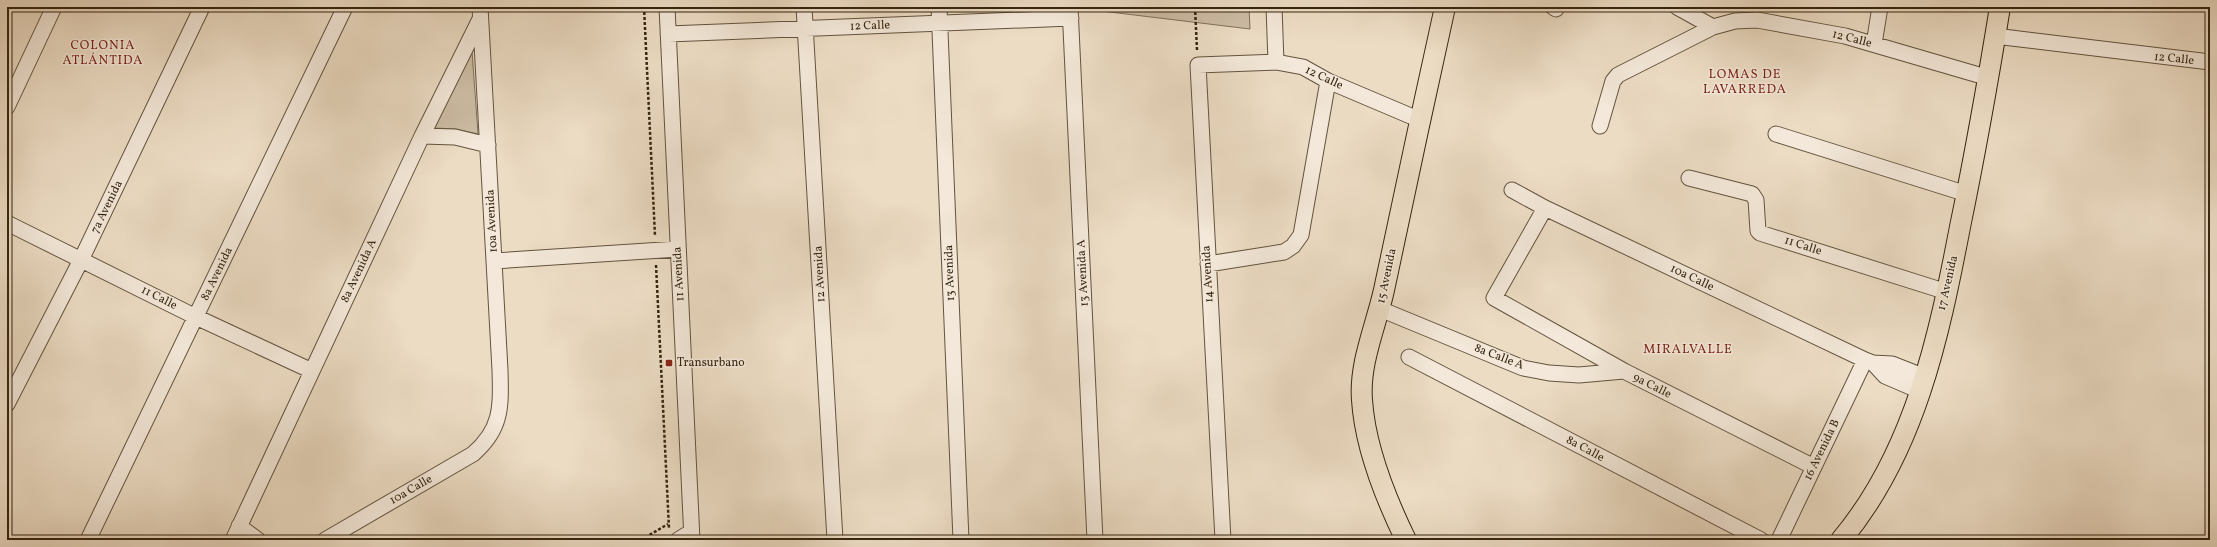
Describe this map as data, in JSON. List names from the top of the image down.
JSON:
{
  "streets": {
    "main road": ["15 Avenida", "17 Avenida"],
    "street": [
      "12 Calle",
      "7a Avenida",
      "10a Avenida",
      "11 Calle",
      "8a Avenida A",
      "13 Avenida",
      "13 Avenida A",
      "8a Avenida",
      "11 Avenida",
      "12 Avenida",
      "14 Avenida",
      "10a Calle",
      "8a Calle A",
      "9a Calle",
      "8a Calle",
      "16 Avenida B"
    ]
  },
  "crossings": [
    ["12 Calle", "13 Avenida"],
    ["12 Calle", "13 Avenida A"],
    ["12 Calle", "11 Avenida"],
    ["12 Calle", "12 Avenida"],
    ["12 Calle", "14 Avenida"],
    ["12 Calle", "15 Avenida"],
    ["12 Calle", "17 Avenida"],
    ["7a Avenida", "11 Calle"],
    ["10a Avenida", "8a Avenida A"],
    ["10a Avenida", "10a Calle"],
    ["11 Calle", "8a Avenida A"],
    ["11 Calle", "8a Avenida"],
    ["11 Calle", "17 Avenida"],
    ["15 Avenida", "8a Calle A"],
    ["10a Calle", "17 Avenida"],
    ["10a Calle", "9a Calle"],
    ["10a Calle", "16 Avenida B"],
    ["8a Calle A", "9a Calle"],
    ["9a Calle", "16 Avenida B"]
  ],
  "districts": ["COLONIA ATLÁNTIDA", "LOMAS DE LAVARREDA", "MIRALVALLE"],
  "places": {
    "transit": ["Transurbano"]
  }
}
